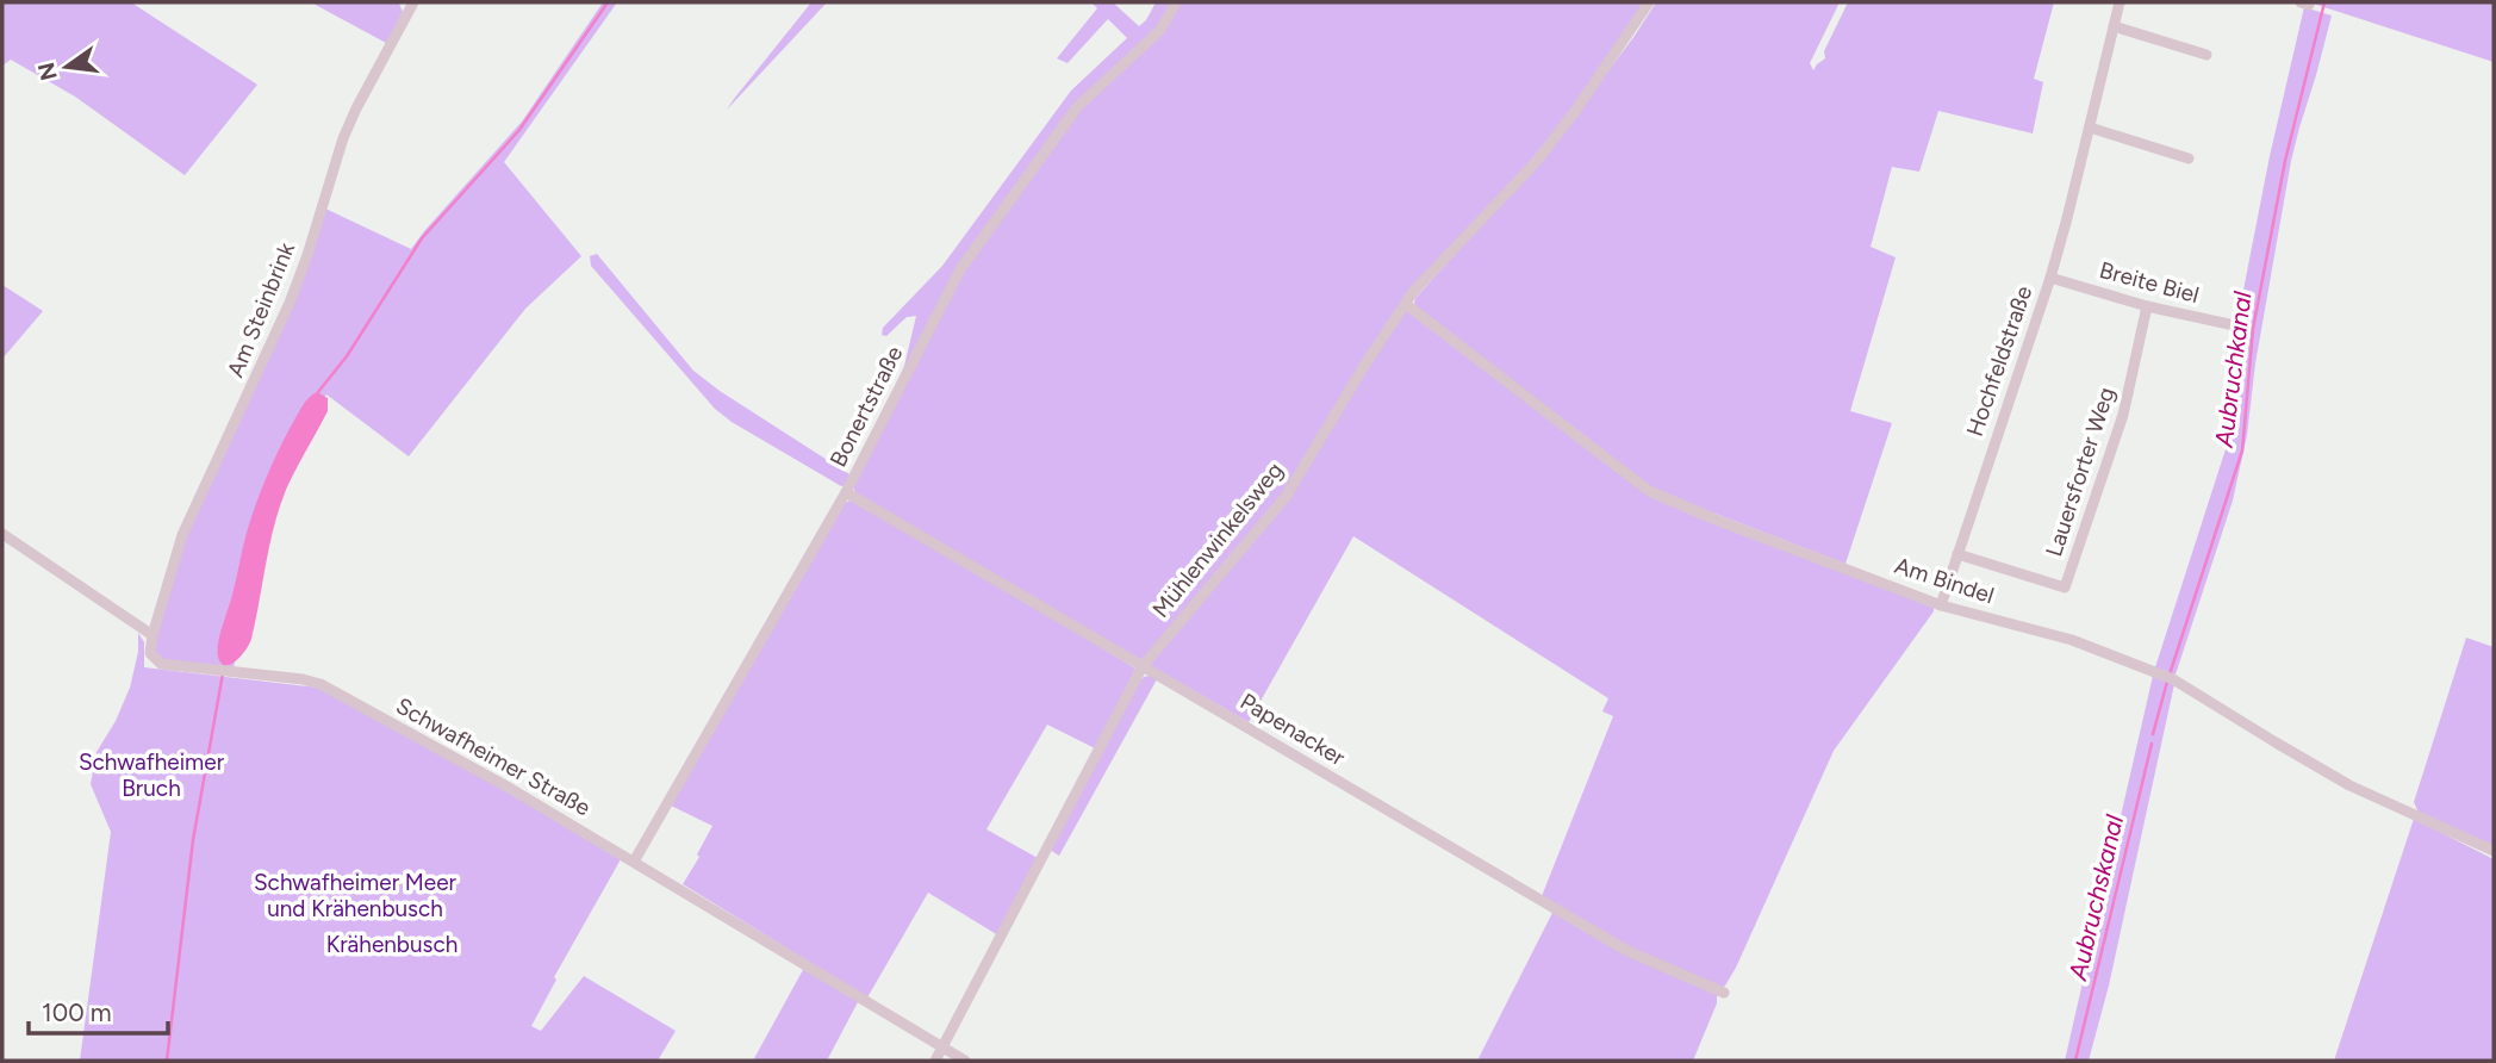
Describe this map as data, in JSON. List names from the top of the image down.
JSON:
{
  "streets": {
    "street": [
      "Breite Biel",
      "Am Steinbrink",
      "Hochfeldstraße",
      "Bonertstraße",
      "Lauersforter Weg",
      "Mühlenwinkelsweg",
      "Am Bindel",
      "Papenacker",
      "Schwafheimer Straße"
    ]
  },
  "crossings": [
    ["Breite Biel", "Hochfeldstraße"],
    ["Breite Biel", "Lauersforter Weg"],
    ["Am Steinbrink", "Schwafheimer Straße"],
    ["Hochfeldstraße", "Lauersforter Weg"],
    ["Hochfeldstraße", "Am Bindel"],
    ["Bonertstraße", "Papenacker"],
    ["Bonertstraße", "Schwafheimer Straße"],
    ["Mühlenwinkelsweg", "Am Bindel"],
    ["Mühlenwinkelsweg", "Papenacker"],
    ["Mühlenwinkelsweg", "Schwafheimer Straße"]
  ],
  "water": ["Aubruchkanal", "Aubruchskanal"],
  "parks": ["Schwafheimer Bruch", "Schwafheimer Meer und Krähenbusch", "Krähenbusch"],
  "scale_bar": "100 m",
  "north": "left"
}
